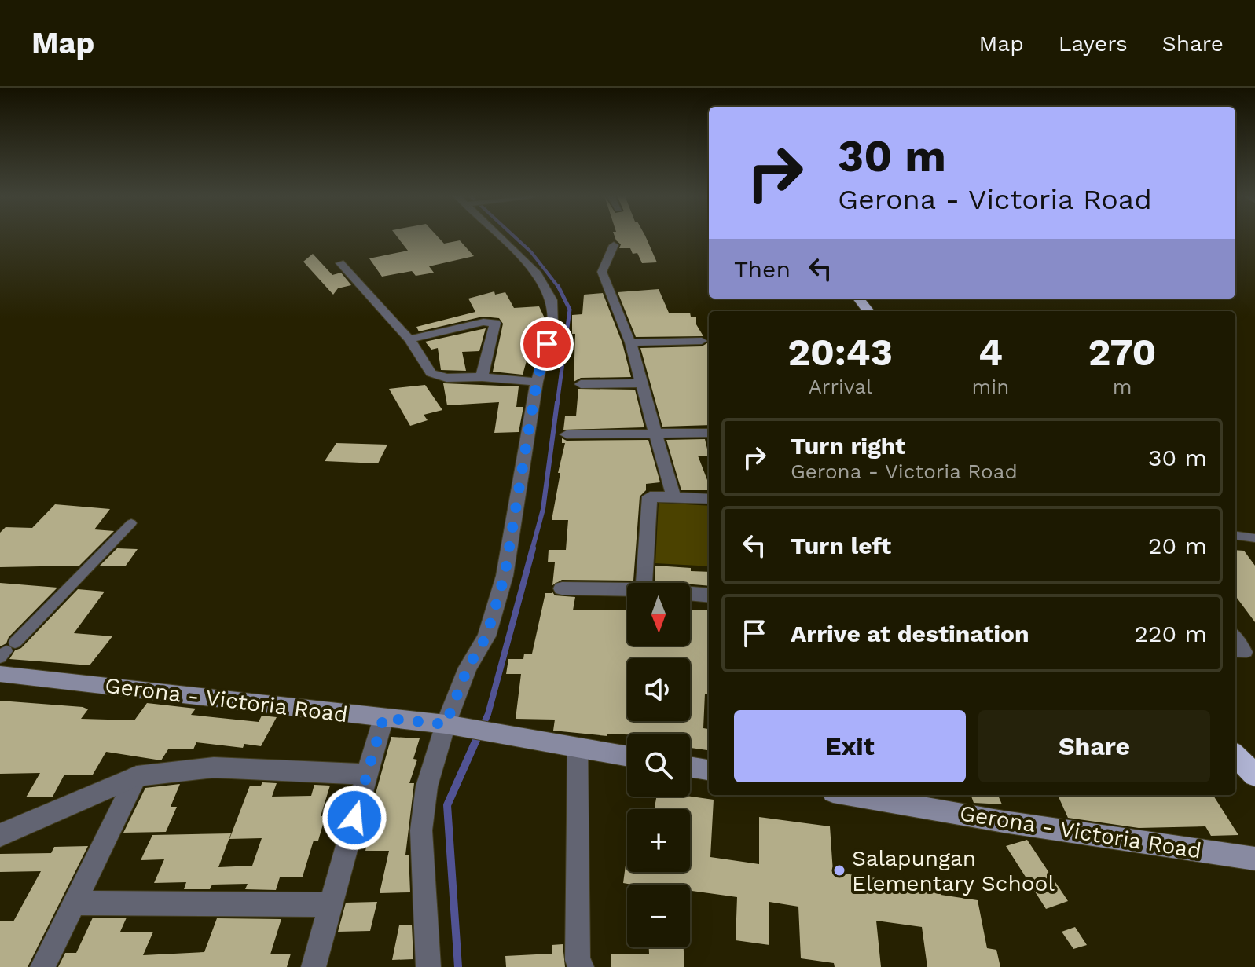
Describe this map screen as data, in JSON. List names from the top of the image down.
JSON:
{
  "streets": {
    "main road": ["Gerona - Victoria Road"]
  },
  "places": ["Salapungan Elementary School"],
  "north": "bottom",
  "page": {
    "header": "Map",
    "nav": ["Map", "Layers", "Share"],
    "turn": ["30 m", "Gerona - Victoria Road"],
    "then": "Then",
    "eta": [
      "20:43",
      "Arrival",
      "4",
      "min",
      "270",
      "m"
    ],
    "list": [
      {
        "name": "Turn right",
        "note": "Gerona - Victoria Road",
        "value": "30 m"
      },
      {
        "name": "Turn left",
        "value": "20 m"
      },
      {
        "name": "Arrive at destination",
        "value": "220 m"
      }
    ],
    "map_buttons": ["+", "−"],
    "buttons": ["Exit", "Share"]
  }
}
